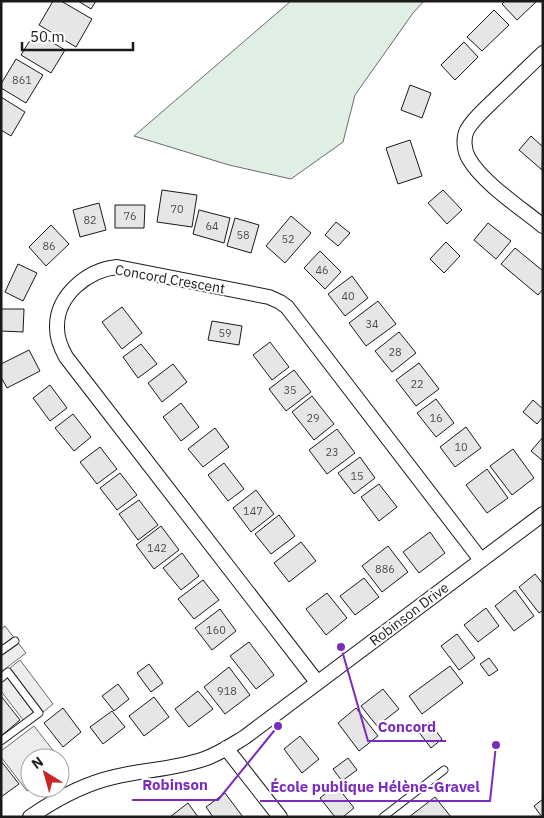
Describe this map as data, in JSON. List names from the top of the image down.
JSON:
{
  "streets": {
    "street": ["Concord Crescent", "Robinson Drive"]
  },
  "crossings": [
    ["Concord Crescent", "Robinson Drive"]
  ],
  "places": ["Concord", "Robinson", "École publique Hélène-Gravel"],
  "house_numbers": [
    "861",
    "70",
    "76",
    "82",
    "64",
    "58",
    "52",
    "86",
    "46",
    "40",
    "34",
    "59",
    "28",
    "22",
    "35",
    "29",
    "16",
    "10",
    "23",
    "15",
    "147",
    "142",
    "886",
    "160",
    "918"
  ],
  "scale_bar": "50 m",
  "north": "top left"
}
